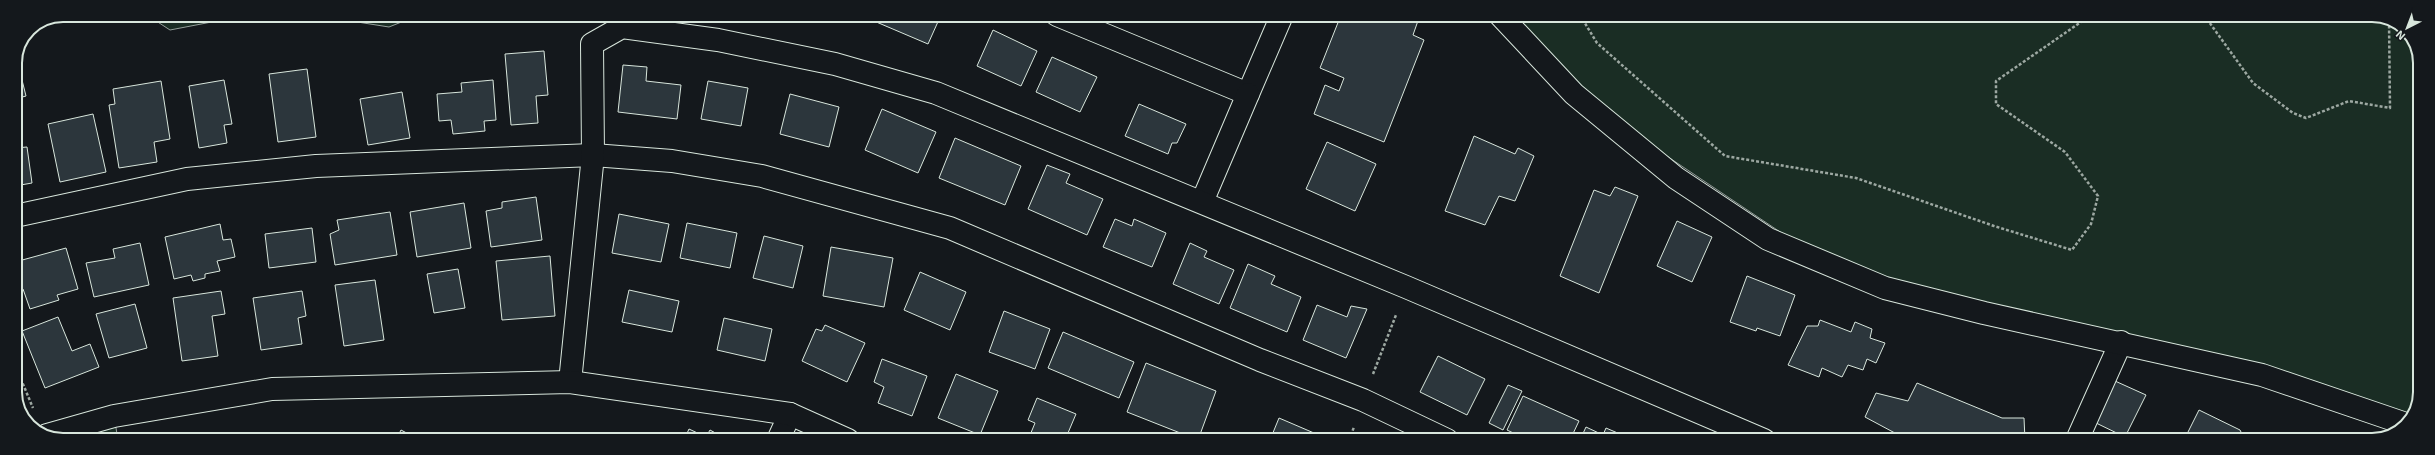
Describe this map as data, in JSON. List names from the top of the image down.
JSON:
{
  "north": "bottom left"
}
